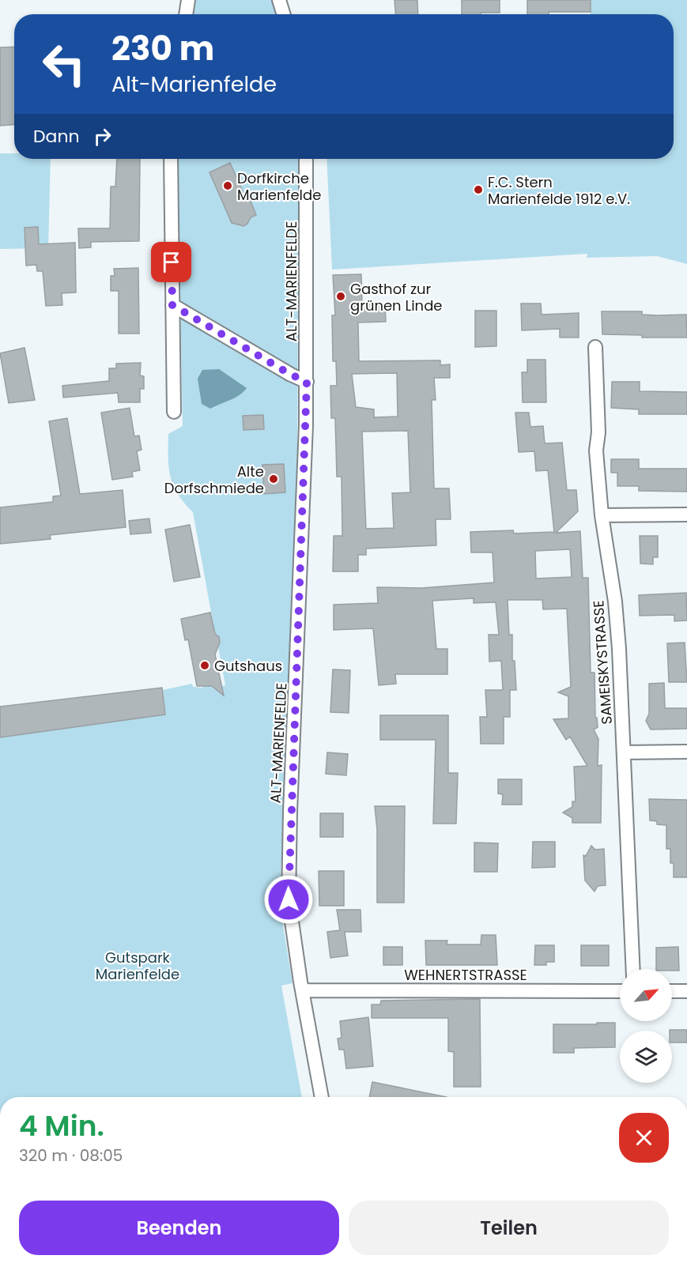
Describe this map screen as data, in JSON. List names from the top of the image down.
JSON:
{
  "streets": {
    "street": ["ALT-MARIENFELDE", "SAMEISKYSTRASSE", "WEHNERTSTRASSE"]
  },
  "crossings": [
    ["ALT-MARIENFELDE", "WEHNERTSTRASSE"]
  ],
  "parks": ["Gutspark Marienfelde"],
  "places": [
    "Dorfkirche Marienfelde",
    "F.C. Stern Marienfelde 1912 e.V.",
    "Gasthof zur grünen Linde",
    "Alte Dorfschmiede",
    "Gutshaus"
  ],
  "north": "top right",
  "page": {
    "turn": ["230 m", "Alt-Marienfelde"],
    "then": "Dann",
    "heading": ["4 Min.", "320 m · 08:05"],
    "buttons": ["Beenden", "Teilen"]
  }
}
